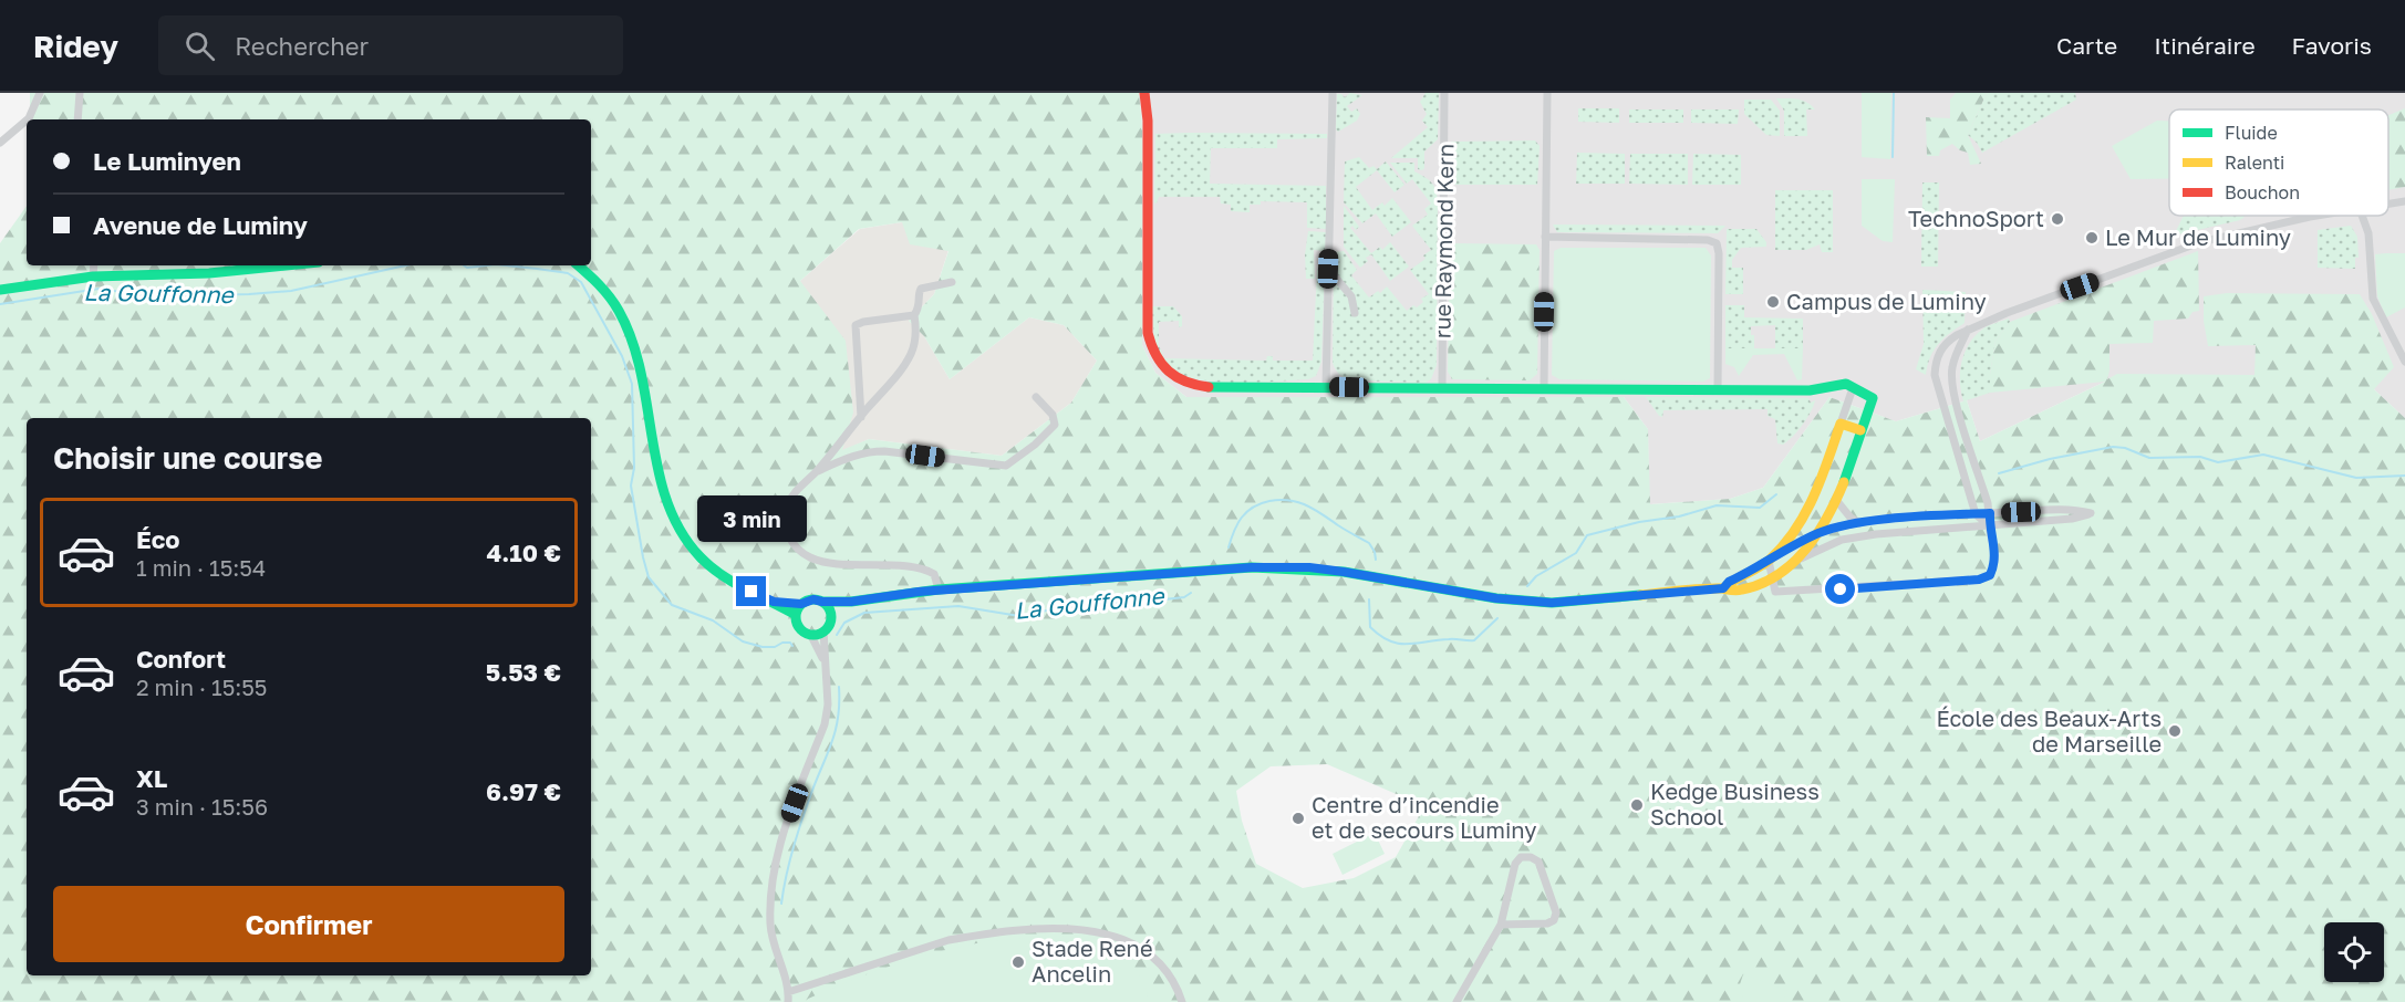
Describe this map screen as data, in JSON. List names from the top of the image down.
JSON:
{
  "streets": {
    "street": ["rue Raymond Kern"]
  },
  "water": ["La Gouffonne"],
  "places": [
    "TechnoSport",
    "Le Mur de Luminy",
    "Campus de Luminy",
    "École des Beaux-Arts de Marseille",
    "Kedge Business School",
    "Centre d’incendie et de secours Luminy",
    "Stade René Ancelin"
  ],
  "legend": ["Fluide", "Ralenti", "Bouchon"],
  "page": {
    "header": "Ridey",
    "search": "Rechercher",
    "nav": ["Carte", "Itinéraire", "Favoris"],
    "banner": ["Le Luminyen", "Avenue de Luminy"],
    "heading": "Choisir une course",
    "bubble": "3 min",
    "list": [
      {
        "name": "Éco",
        "note": "1 min · 15:54",
        "value": "4.10 €"
      },
      {
        "name": "Confort",
        "note": "2 min · 15:55",
        "value": "5.53 €"
      },
      {
        "name": "XL",
        "note": "3 min · 15:56",
        "value": "6.97 €"
      }
    ],
    "buttons": "Confirmer"
  }
}
